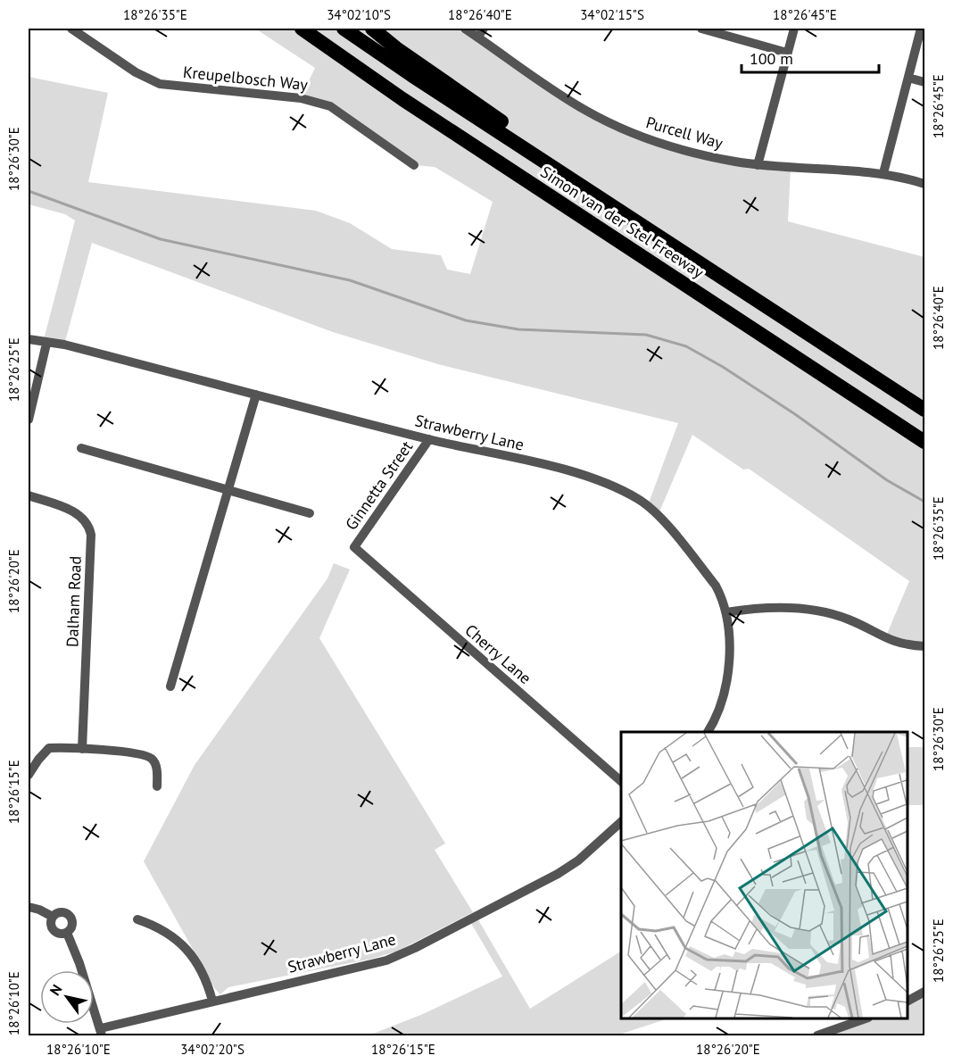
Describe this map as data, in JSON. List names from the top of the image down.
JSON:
{
  "streets": {
    "highway": ["Simon van der Stel Freeway"],
    "street": [
      "Kreupelbosch Way",
      "Purcell Way",
      "Strawberry Lane",
      "Ginnetta Street",
      "Dalham Road",
      "Cherry Lane"
    ]
  },
  "crossings": [
    ["Strawberry Lane", "Ginnetta Street"],
    ["Ginnetta Street", "Cherry Lane"]
  ],
  "scale_bar": "100 m",
  "north": "top left",
  "coordinates": [
    "18°26'35\"E",
    "34°02'10\"S",
    "18°26'40\"E",
    "34°02'15\"S",
    "18°26'45\"E",
    "18°26'30\"E",
    "18°26'25\"E",
    "18°26'20\"E",
    "18°26'15\"E",
    "18°26'10\"E",
    "34°02'20\"S"
  ]
}
